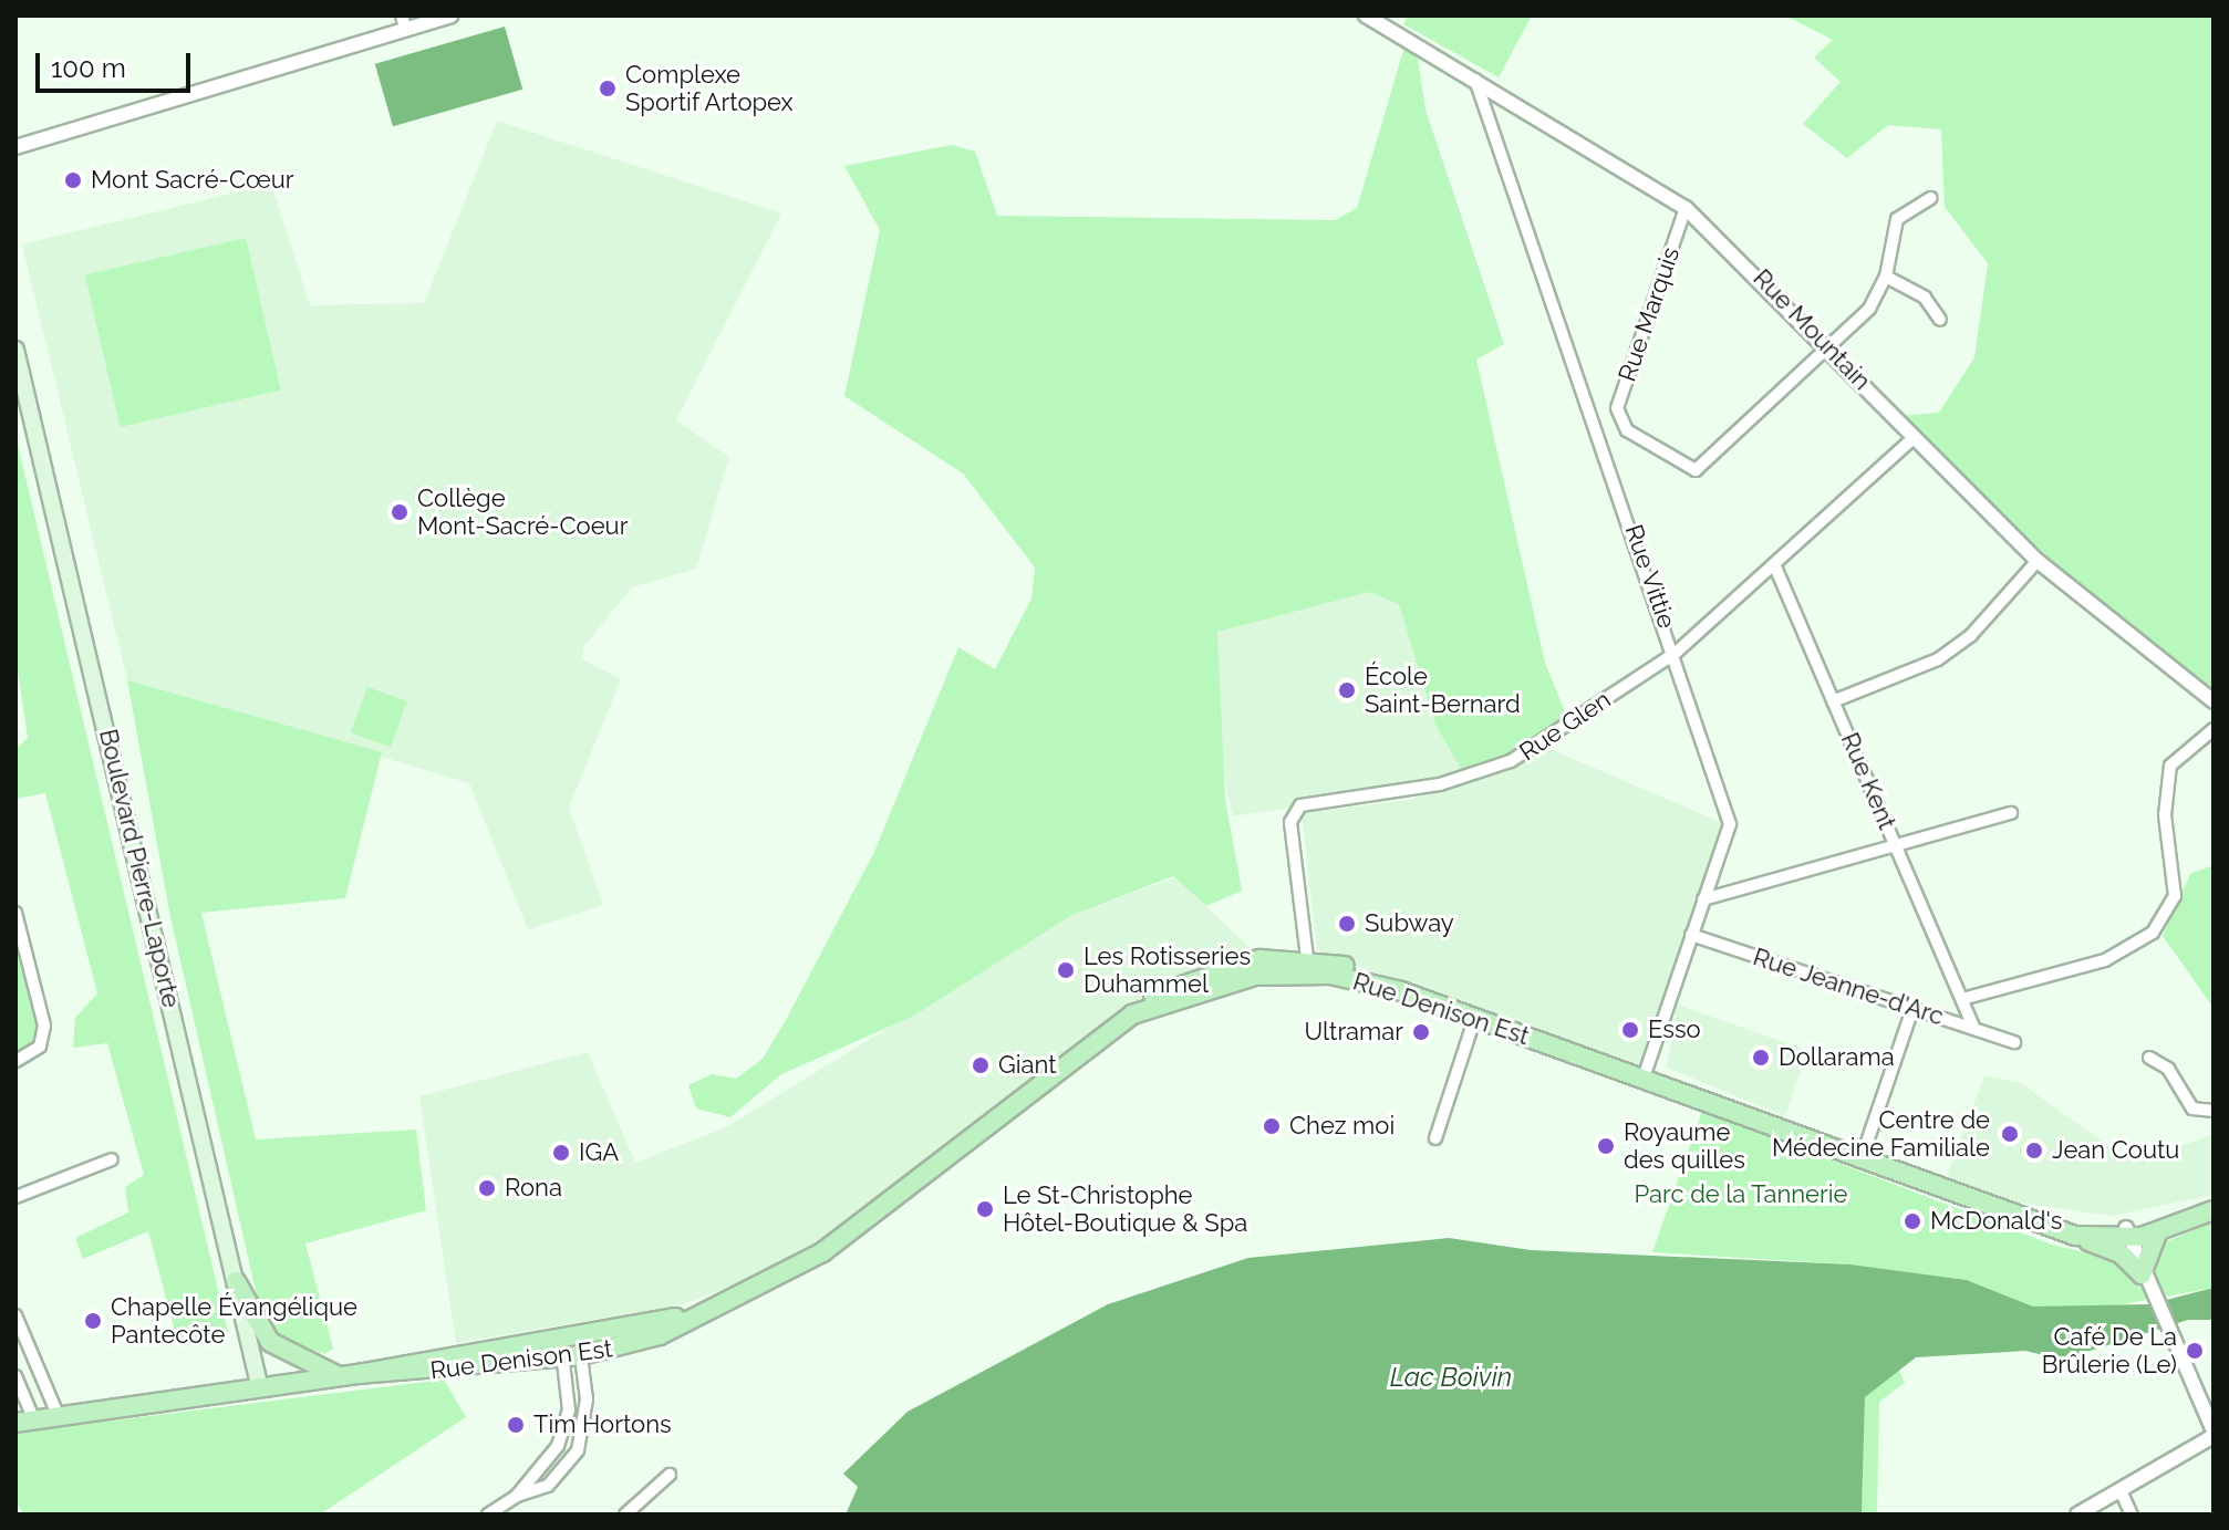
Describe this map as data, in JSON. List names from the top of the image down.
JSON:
{
  "streets": {
    "main road": ["Boulevard Pierre-Laporte", "Rue Denison Est"],
    "street": [
      "Rue Marquis",
      "Rue Mountain",
      "Rue Vittie",
      "Rue Glen",
      "Rue Kent",
      "Rue Jeanne-d'Arc"
    ]
  },
  "crossings": [
    ["Rue Marquis", "Rue Mountain"],
    ["Rue Mountain", "Rue Vittie"],
    ["Rue Mountain", "Rue Glen"],
    ["Rue Vittie", "Rue Glen"],
    ["Rue Vittie", "Rue Jeanne-d'Arc"],
    ["Rue Vittie", "Rue Denison Est"],
    ["Rue Glen", "Rue Kent"],
    ["Rue Glen", "Rue Denison Est"],
    ["Rue Kent", "Rue Jeanne-d'Arc"],
    ["Boulevard Pierre-Laporte", "Rue Denison Est"]
  ],
  "water": ["Lac Boivin"],
  "parks": ["Parc de la Tannerie"],
  "places": [
    "Complexe Sportif Artopex",
    "Mont Sacré-Cœur",
    "Collège Mont-Sacré-Coeur",
    "École Saint-Bernard",
    "Subway",
    "Les Rotisseries Duhammel",
    "Esso",
    "Ultramar",
    "Dollarama",
    "Giant",
    "Chez moi",
    "Centre de Médecine Familiale",
    "Royaume des quilles",
    "Jean Coutu",
    "IGA",
    "Rona",
    "Le St-Christophe Hôtel-Boutique & Spa",
    "McDonald's",
    "Chapelle Évangélique Pantecôte",
    "Café De La Brûlerie (Le)",
    "Tim Hortons"
  ],
  "scale_bar": "100 m"
}
